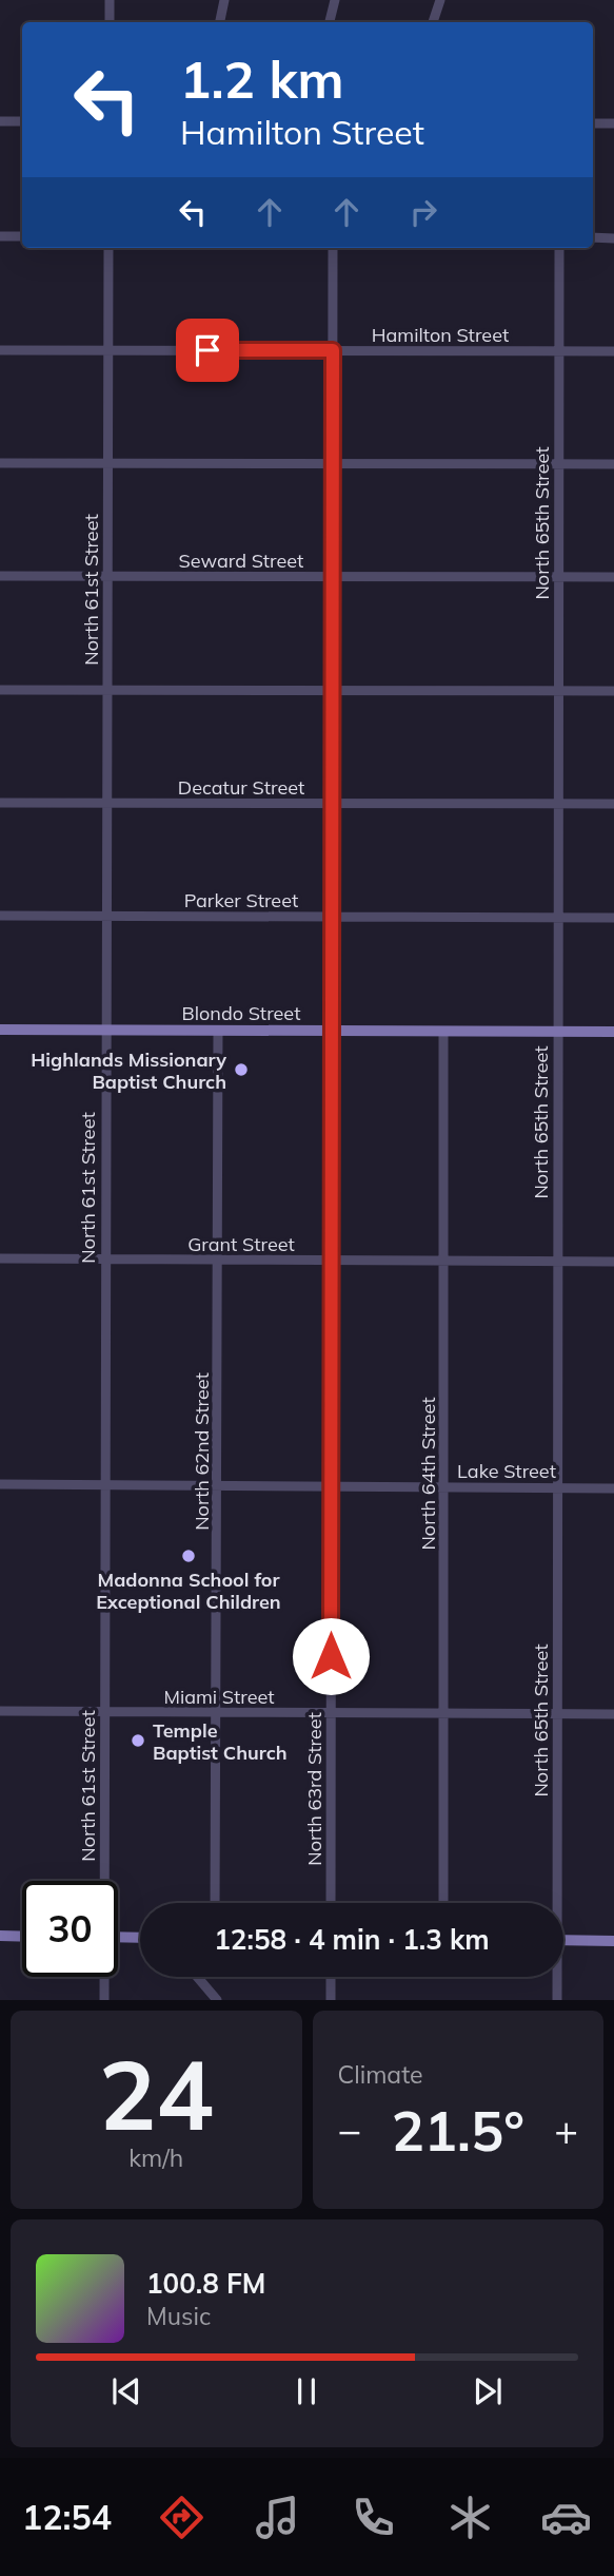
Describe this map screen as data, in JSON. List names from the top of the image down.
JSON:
{
  "streets": {
    "main road": ["Blondo Street"],
    "street": [
      "Hamilton Street",
      "North 65th Street",
      "Seward Street",
      "North 61st Street",
      "Decatur Street",
      "Parker Street",
      "Grant Street",
      "North 62nd Street",
      "Lake Street",
      "North 64th Street",
      "Miami Street",
      "North 63rd Street"
    ]
  },
  "crossings": [
    ["Hamilton Street", "North 65th Street"],
    ["Hamilton Street", "North 61st Street"],
    ["Hamilton Street", "North 63rd Street"],
    ["North 65th Street", "Seward Street"],
    ["North 65th Street", "Decatur Street"],
    ["North 65th Street", "Parker Street"],
    ["North 65th Street", "Blondo Street"],
    ["North 65th Street", "Grant Street"],
    ["North 65th Street", "Lake Street"],
    ["North 65th Street", "Miami Street"],
    ["Seward Street", "North 61st Street"],
    ["Seward Street", "North 63rd Street"],
    ["North 61st Street", "Decatur Street"],
    ["North 61st Street", "Parker Street"],
    ["North 61st Street", "Blondo Street"],
    ["North 61st Street", "Grant Street"],
    ["North 61st Street", "Lake Street"],
    ["North 61st Street", "Miami Street"],
    ["Decatur Street", "North 63rd Street"],
    ["Parker Street", "North 63rd Street"],
    ["Blondo Street", "North 62nd Street"],
    ["Blondo Street", "North 64th Street"],
    ["Blondo Street", "North 63rd Street"],
    ["Grant Street", "North 62nd Street"],
    ["Grant Street", "North 64th Street"],
    ["Grant Street", "North 63rd Street"],
    ["North 62nd Street", "Lake Street"],
    ["North 62nd Street", "Miami Street"],
    ["Lake Street", "North 64th Street"],
    ["Lake Street", "North 63rd Street"],
    ["North 64th Street", "Miami Street"],
    ["Miami Street", "North 63rd Street"]
  ],
  "places": ["Highlands Missionary Baptist Church", "Madonna School for Exceptional Children", "Temple Baptist Church"],
  "page": {
    "turn": ["1.2 km", "Hamilton Street"],
    "limit": "30",
    "trip": "12:58 · 4 min · 1.3 km",
    "tile": [
      ["24", "km/h"],
      "Climate"
    ],
    "heat": ["−", "21.5°", "+"],
    "song": ["100.8 FM", "Music"],
    "tabs": "12:54"
  }
}
